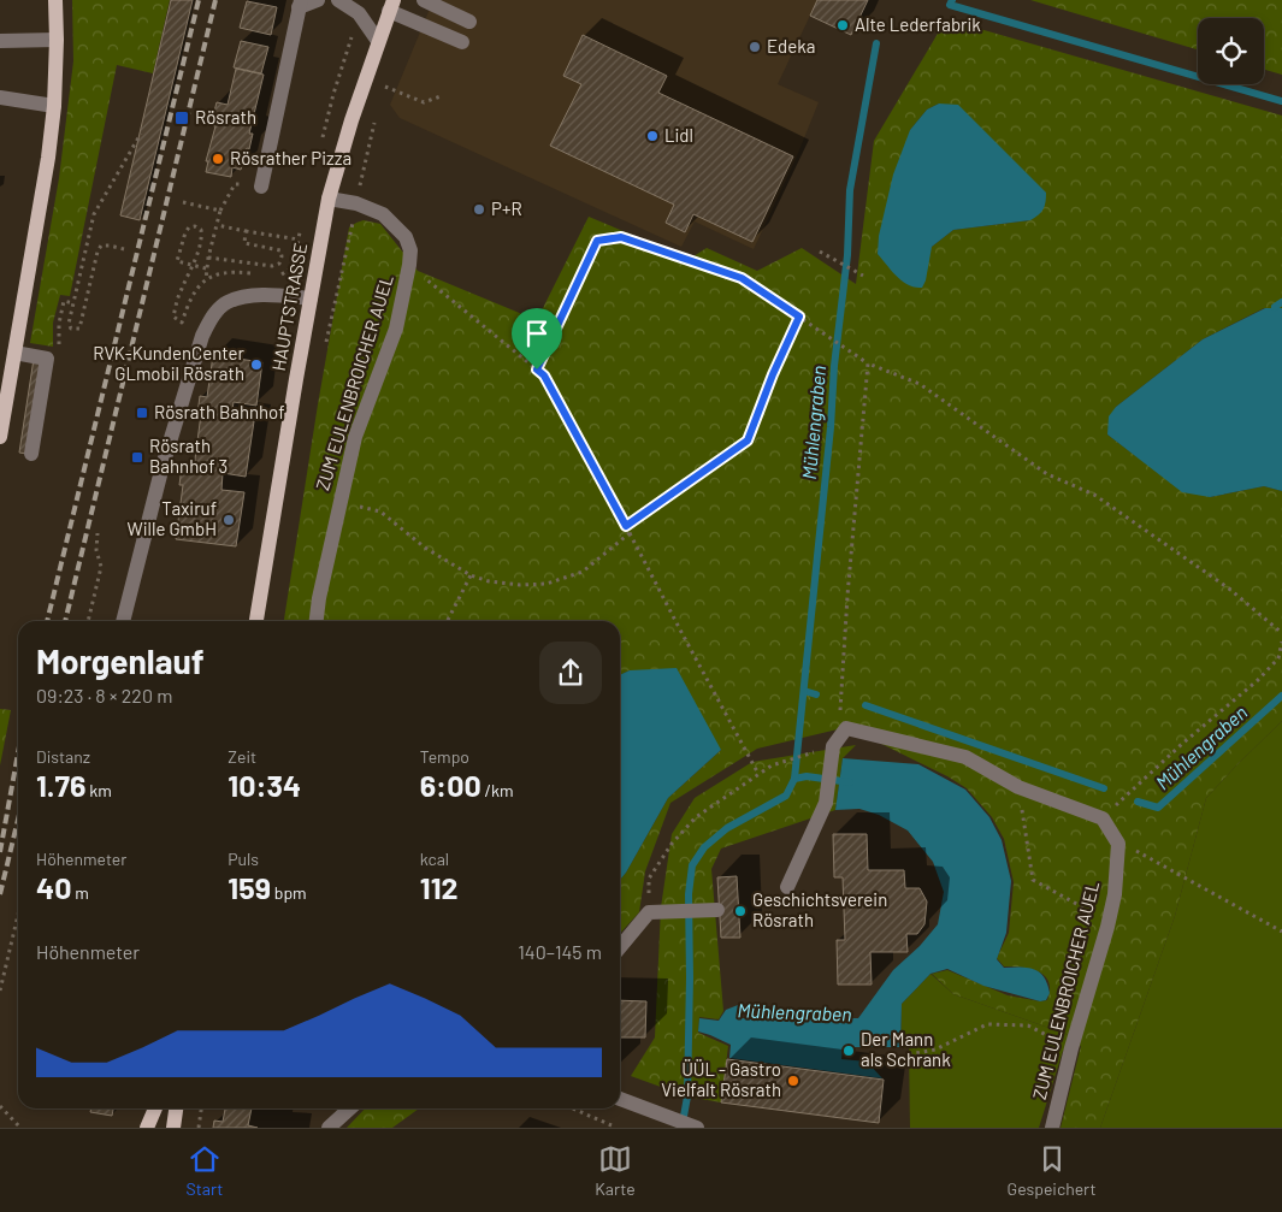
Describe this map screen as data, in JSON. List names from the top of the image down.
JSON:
{
  "streets": {
    "main road": ["HAUPTSTRASSE"],
    "street": ["ZUM EULENBROICHER AUEL"]
  },
  "crossings": [
    ["HAUPTSTRASSE", "ZUM EULENBROICHER AUEL"]
  ],
  "water": ["Mühlengraben"],
  "places": {
    "other": [
      "Alte Lederfabrik",
      "Edeka",
      "Lidl",
      "Rösrather Pizza",
      "P+R",
      "RVK-KundenCenter GLmobil Rösrath",
      "Taxiruf Wille GmbH",
      "Geschichtsverein Rösrath",
      "Der Mann als Schrank",
      "ÜÜL - Gastro Vielfalt Rösrath"
    ],
    "transit": ["Rösrath", "Rösrath Bahnhof", "Rösrath Bahnhof 3"]
  },
  "page": {
    "heading": ["Morgenlauf", "09:23 · 8 × 220 m"],
    "stats": [
      ["Distanz", "1.76 km"],
      ["Zeit", "10:34"],
      ["Tempo", "6:00 /km"],
      ["Höhenmeter", "40 m"],
      ["Puls", "159 bpm"],
      ["kcal", "112"]
    ],
    "chart": ["Höhenmeter", "140–145 m"],
    "tabs": ["Start", "Karte", "Gespeichert"]
  }
}
